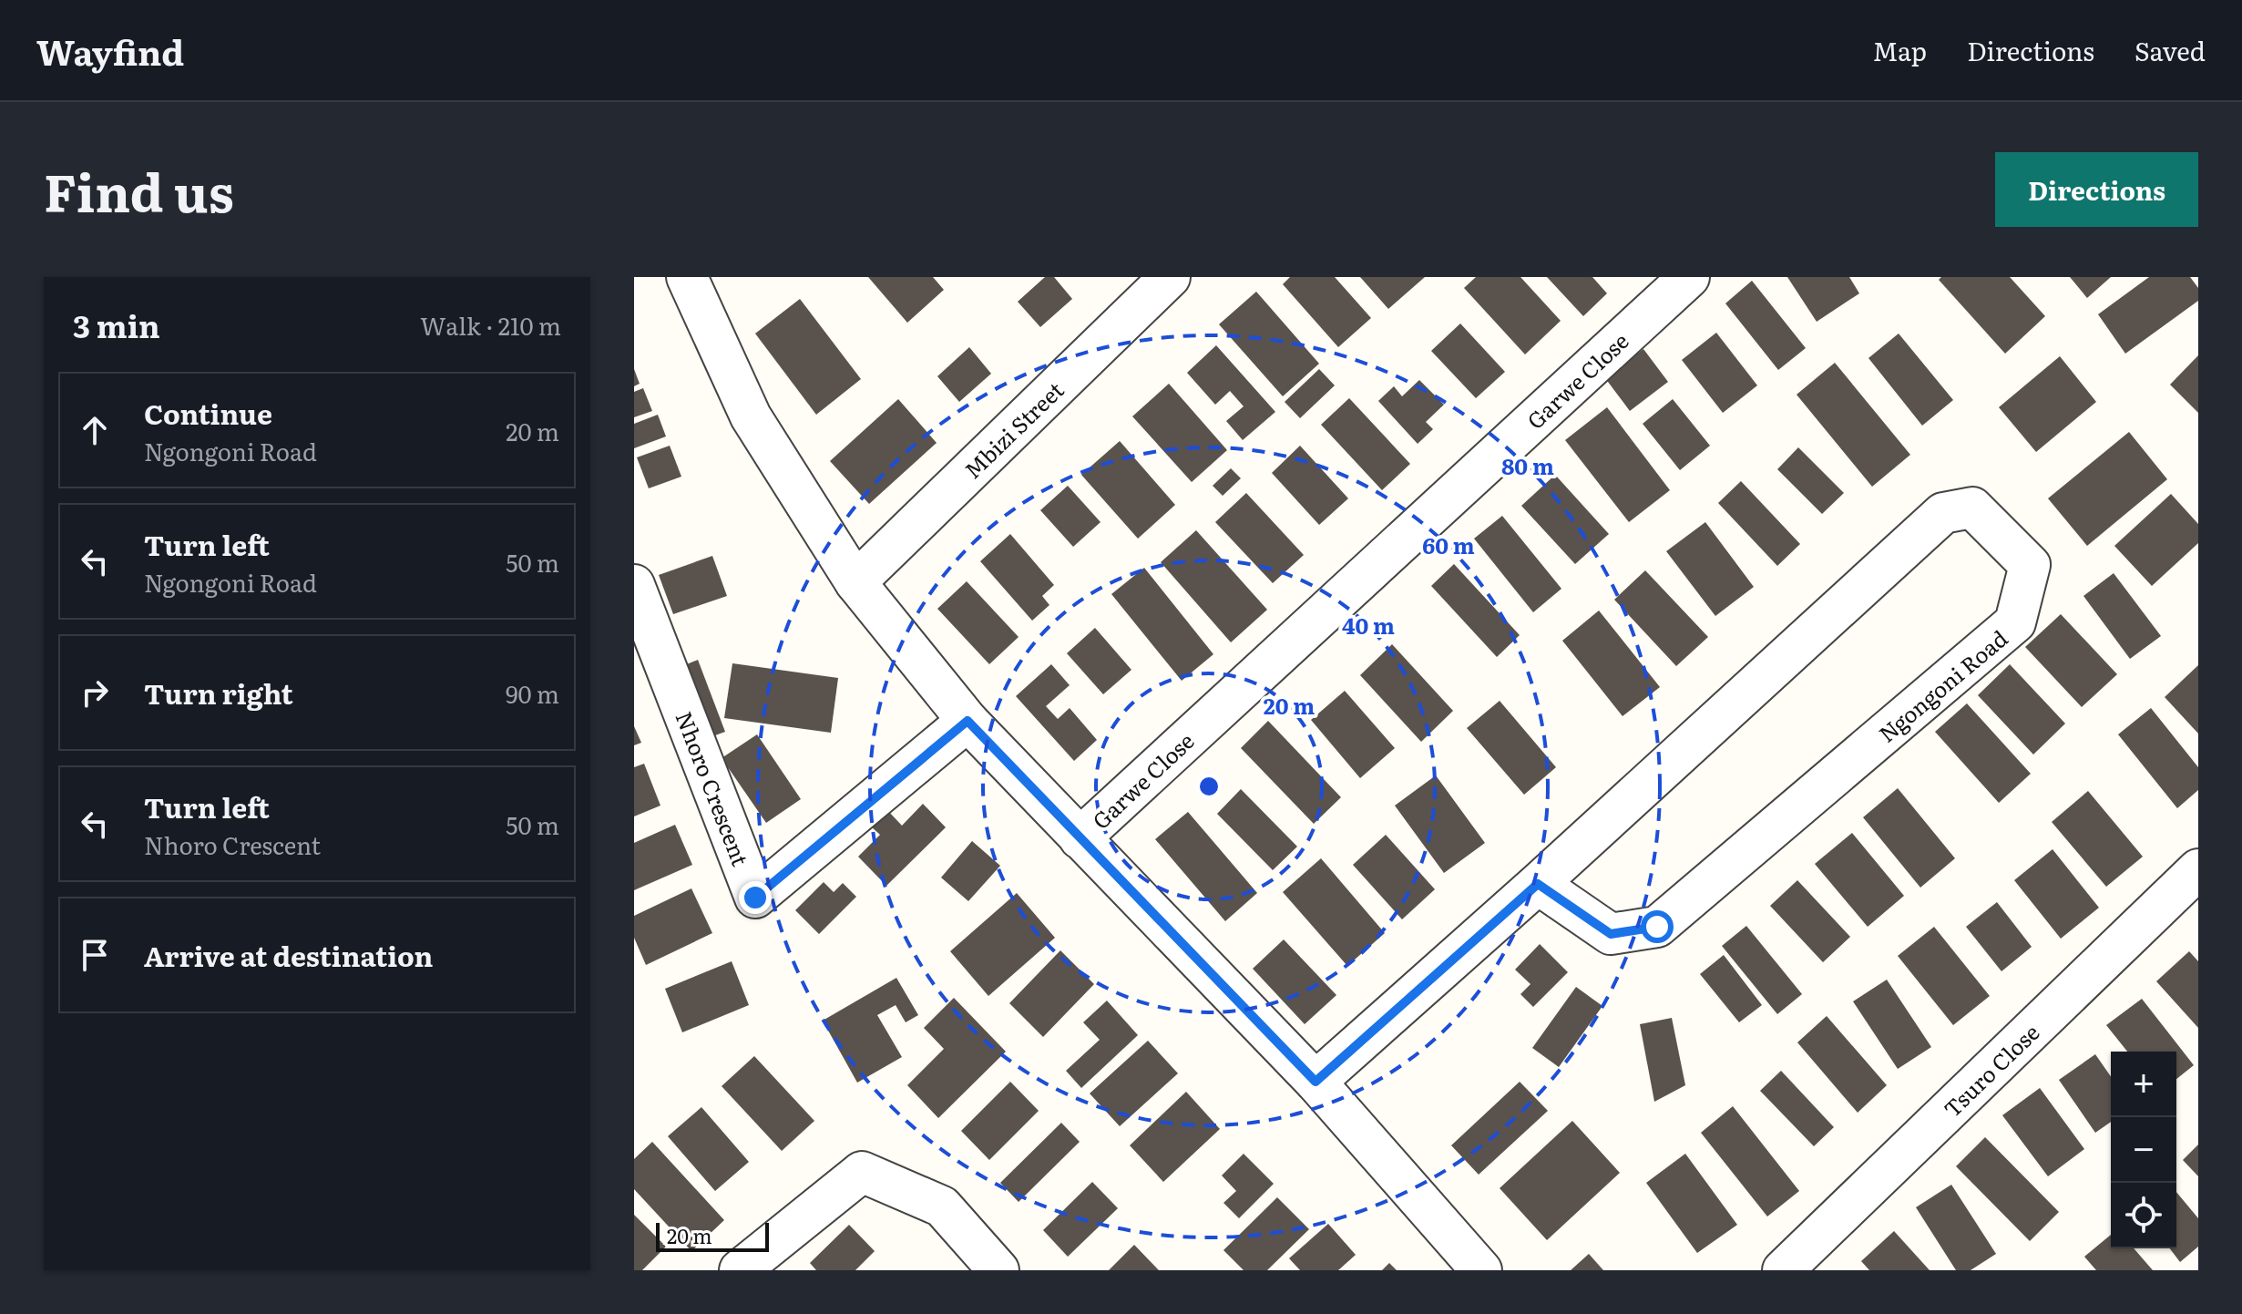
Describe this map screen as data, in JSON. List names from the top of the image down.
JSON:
{
  "streets": {
    "street": [
      "Garwe Close",
      "Mbizi Street",
      "Ngongoni Road",
      "Nhoro Crescent",
      "Tsuro Close"
    ]
  },
  "scale_bar": "20 m",
  "page": {
    "header": "Wayfind",
    "nav": ["Map", "Directions", "Saved"],
    "title": "Find us",
    "buttons": "Directions",
    "heading": ["3 min", "Walk · 210 m"],
    "list": [
      ["Continue", "Ngongoni Road", "20 m"],
      ["Turn left", "Ngongoni Road", "50 m"],
      ["Turn right", "90 m"],
      ["Turn left", "Nhoro Crescent", "50 m"],
      "Arrive at destination"
    ],
    "map_buttons": ["+", "−"],
    "scale": "20 m"
  },
  "rings": [
    "80 m",
    "60 m",
    "40 m",
    "20 m"
  ]
}
